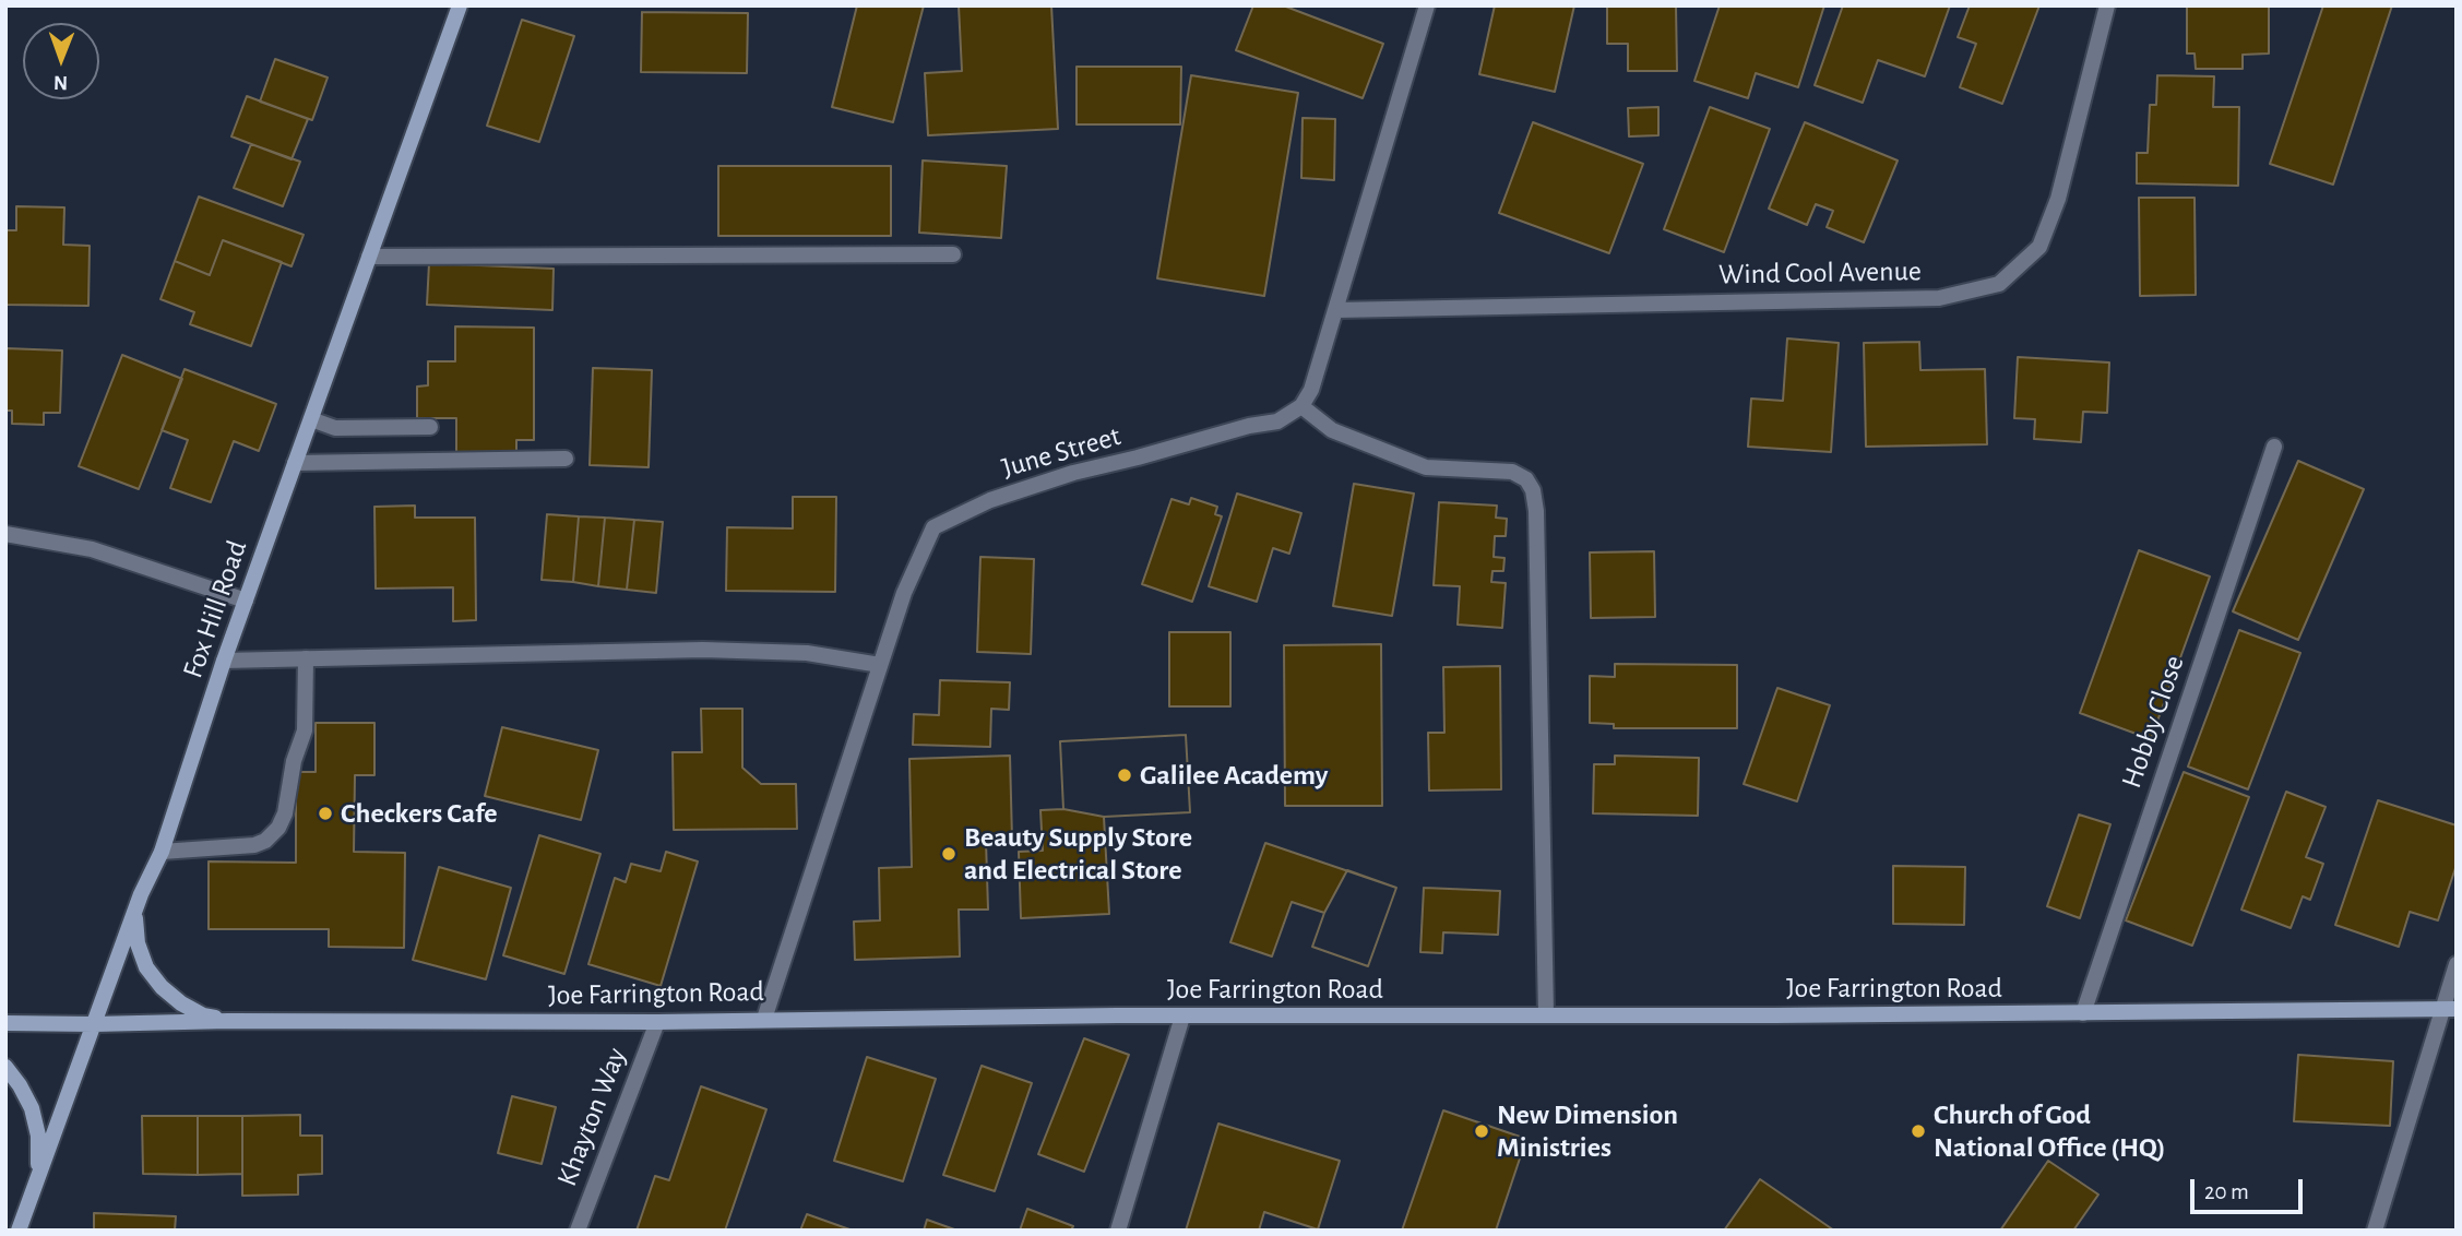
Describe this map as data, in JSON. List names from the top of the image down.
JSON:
{
  "streets": {
    "main road": ["Fox Hill Road", "Joe Farrington Road"],
    "street": [
      "Wind Cool Avenue",
      "June Street",
      "Hobby Close",
      "Khayton Way"
    ]
  },
  "crossings": [
    ["June Street", "Joe Farrington Road"],
    ["Fox Hill Road", "Joe Farrington Road"],
    ["Hobby Close", "Joe Farrington Road"],
    ["Joe Farrington Road", "Khayton Way"]
  ],
  "places": [
    "Galilee Academy",
    "Checkers Cafe",
    "Beauty Supply Store and Electrical Store",
    "New Dimension Ministries",
    "Church of God National Office (HQ)"
  ],
  "scale_bar": "20 m",
  "north": "bottom"
}
